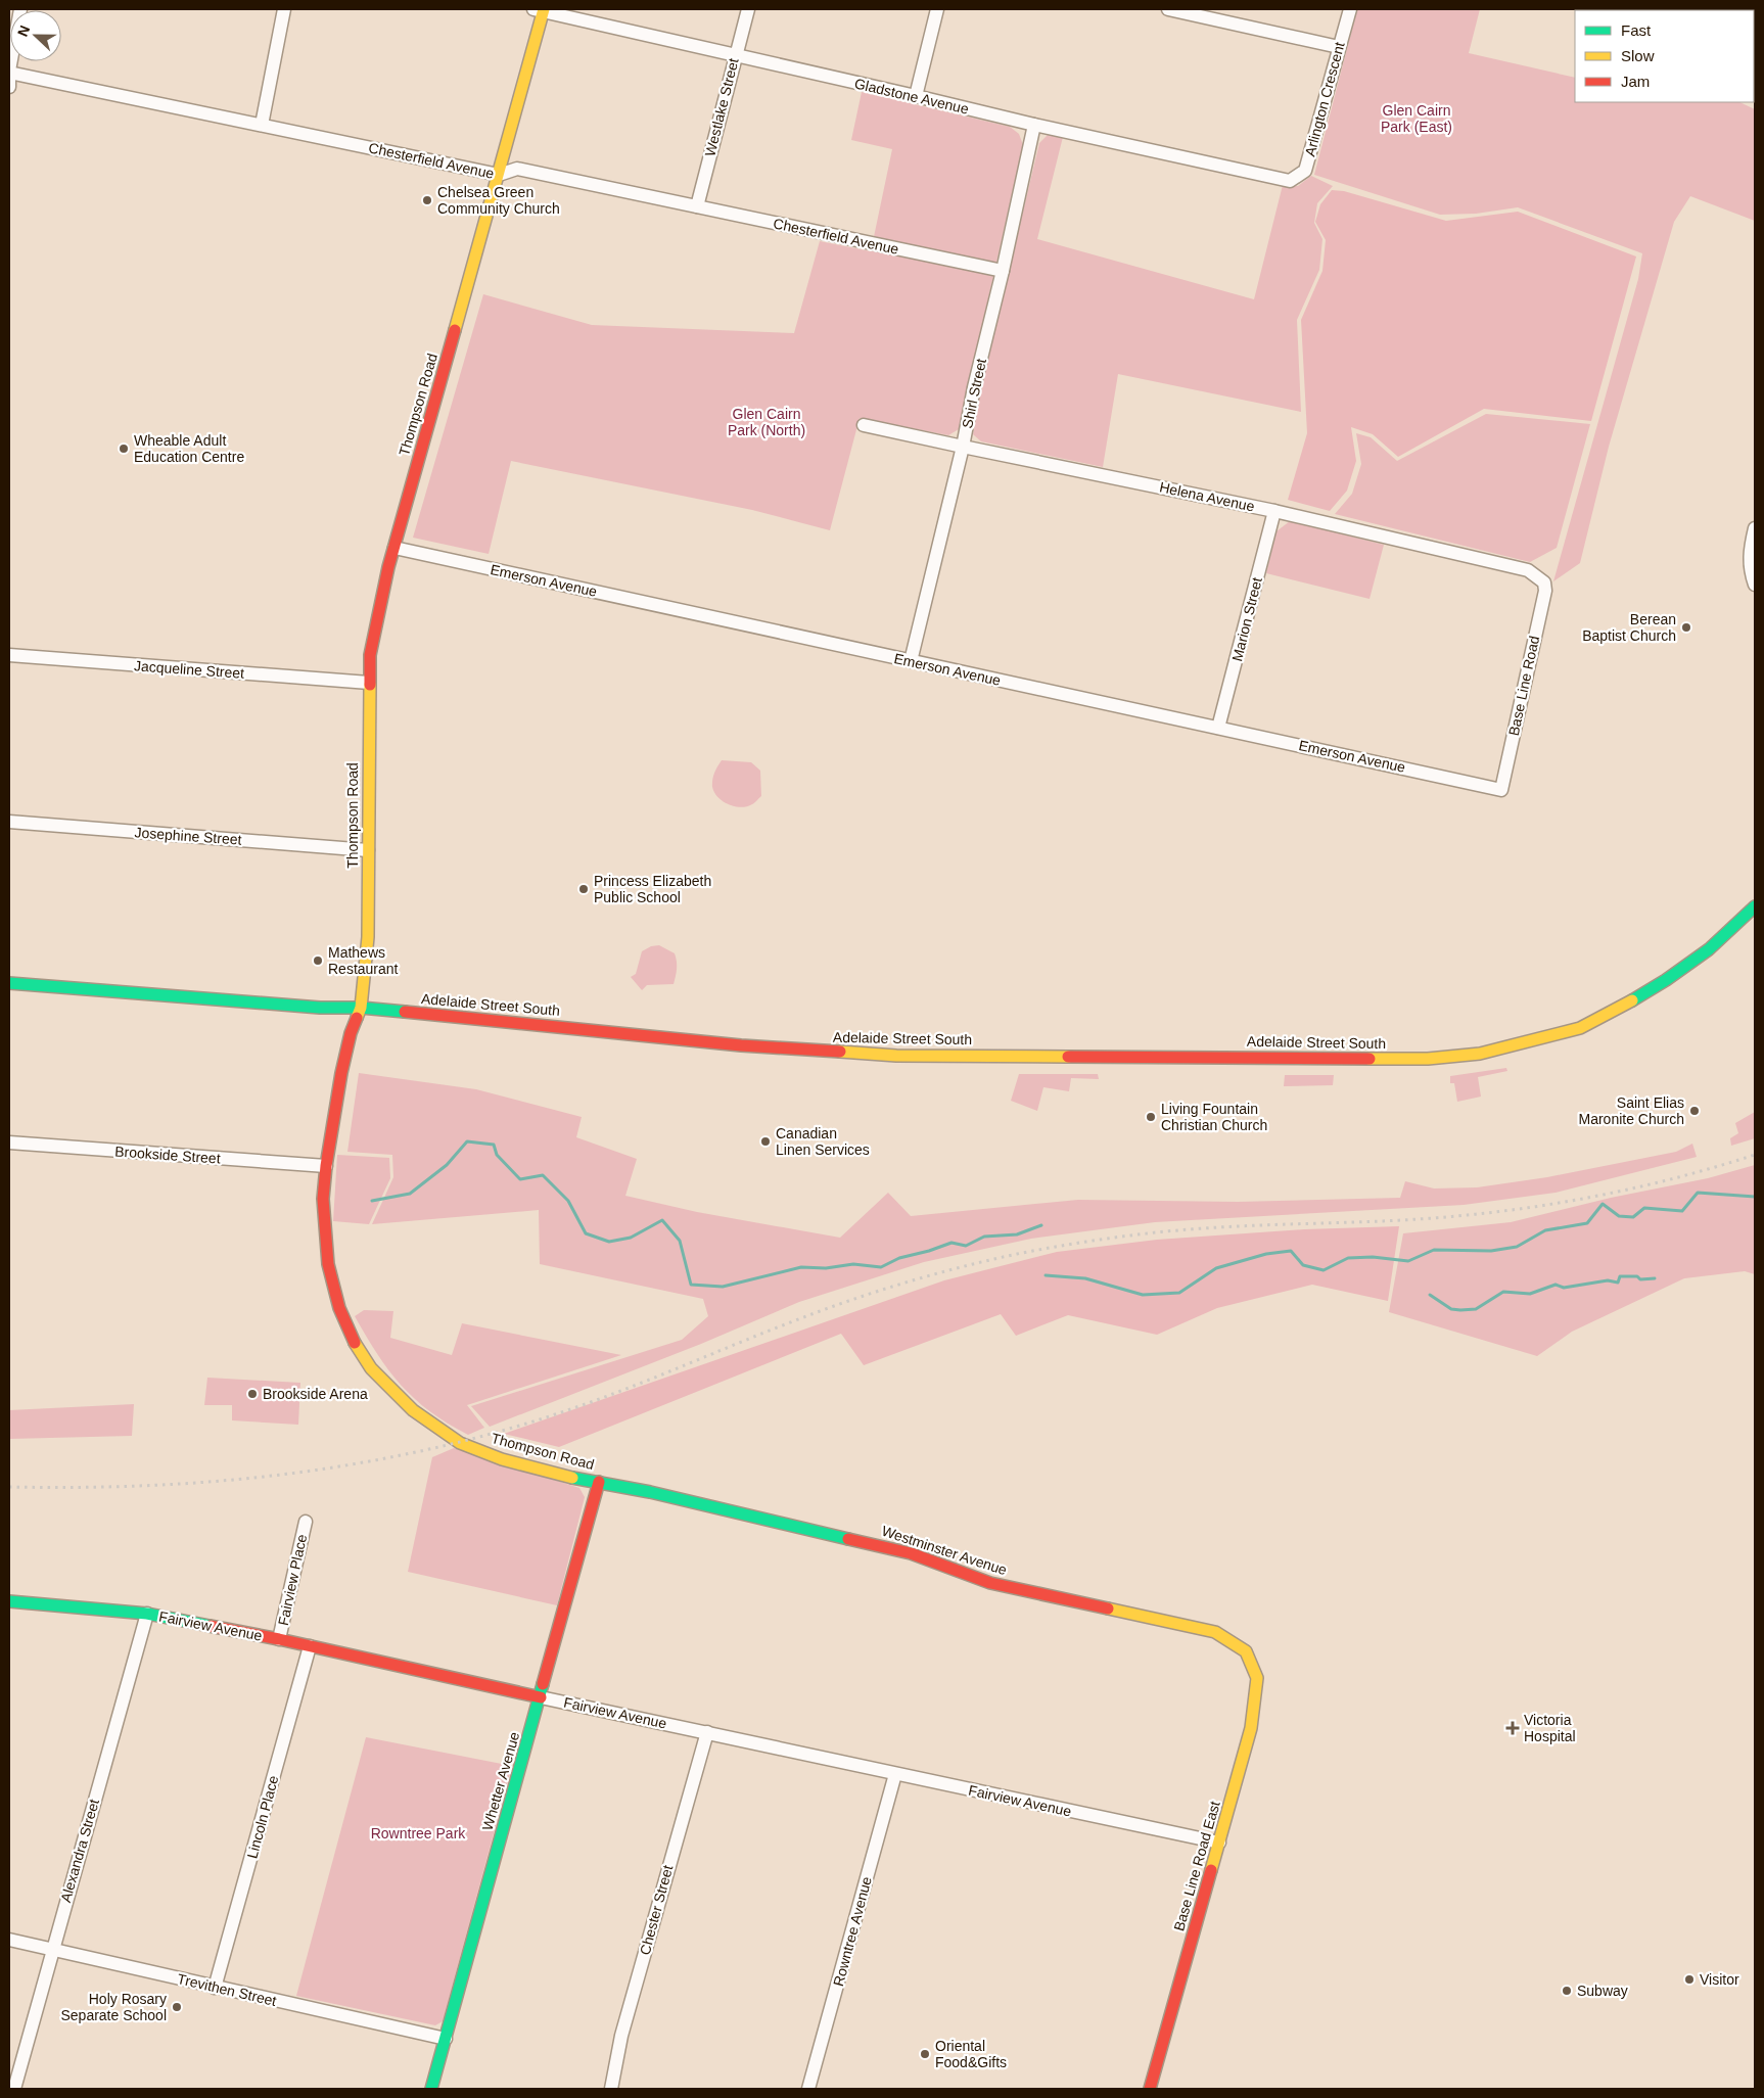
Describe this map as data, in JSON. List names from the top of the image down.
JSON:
{
  "streets": {
    "street": [
      "Gladstone Avenue",
      "Arlington Crescent",
      "Westlake Street",
      "Chesterfield Avenue",
      "Shirl Street",
      "Thompson Road",
      "Helena Avenue",
      "Emerson Avenue",
      "Marion Street",
      "Jacqueline Street",
      "Base Line Road",
      "Josephine Street",
      "Adelaide Street South",
      "Brookside Street",
      "Westminster Avenue",
      "Fairview Place",
      "Fairview Avenue",
      "Whetter Avenue",
      "Lincoln Place",
      "Alexandra Street",
      "Base Line Road East",
      "Chester Street",
      "Rowntree Avenue",
      "Trevithen Street"
    ]
  },
  "crossings": [
    ["Gladstone Avenue", "Arlington Crescent"],
    ["Gladstone Avenue", "Westlake Street"],
    ["Gladstone Avenue", "Shirl Street"],
    ["Gladstone Avenue", "Thompson Road"],
    ["Westlake Street", "Chesterfield Avenue"],
    ["Chesterfield Avenue", "Shirl Street"],
    ["Chesterfield Avenue", "Thompson Road"],
    ["Shirl Street", "Helena Avenue"],
    ["Shirl Street", "Emerson Avenue"],
    ["Thompson Road", "Emerson Avenue"],
    ["Thompson Road", "Jacqueline Street"],
    ["Thompson Road", "Josephine Street"],
    ["Thompson Road", "Adelaide Street South"],
    ["Thompson Road", "Brookside Street"],
    ["Thompson Road", "Westminster Avenue"],
    ["Thompson Road", "Whetter Avenue"],
    ["Helena Avenue", "Marion Street"],
    ["Helena Avenue", "Base Line Road"],
    ["Emerson Avenue", "Marion Street"],
    ["Emerson Avenue", "Base Line Road"],
    ["Westminster Avenue", "Whetter Avenue"],
    ["Westminster Avenue", "Base Line Road East"],
    ["Fairview Place", "Fairview Avenue"],
    ["Fairview Avenue", "Whetter Avenue"],
    ["Fairview Avenue", "Lincoln Place"],
    ["Fairview Avenue", "Alexandra Street"],
    ["Fairview Avenue", "Base Line Road East"],
    ["Fairview Avenue", "Chester Street"],
    ["Fairview Avenue", "Rowntree Avenue"],
    ["Whetter Avenue", "Trevithen Street"],
    ["Lincoln Place", "Trevithen Street"],
    ["Alexandra Street", "Trevithen Street"]
  ],
  "parks": ["Glen Cairn Park (East)", "Glen Cairn Park (North)", "Rowntree Park"],
  "places": {
    "other": [
      "Chelsea Green Community Church",
      "Wheable Adult Education Centre",
      "Berean Baptist Church",
      "Princess Elizabeth Public School",
      "Mathews Restaurant",
      "Saint Elias Maronite Church",
      "Living Fountain Christian Church",
      "Canadian Linen Services",
      "Brookside Arena",
      "Visitor",
      "Subway",
      "Holy Rosary Separate School",
      "Oriental Food&Gifts"
    ],
    "health": ["Victoria Hospital"]
  },
  "legend": ["Fast", "Slow", "Jam"],
  "north": "left"
}
